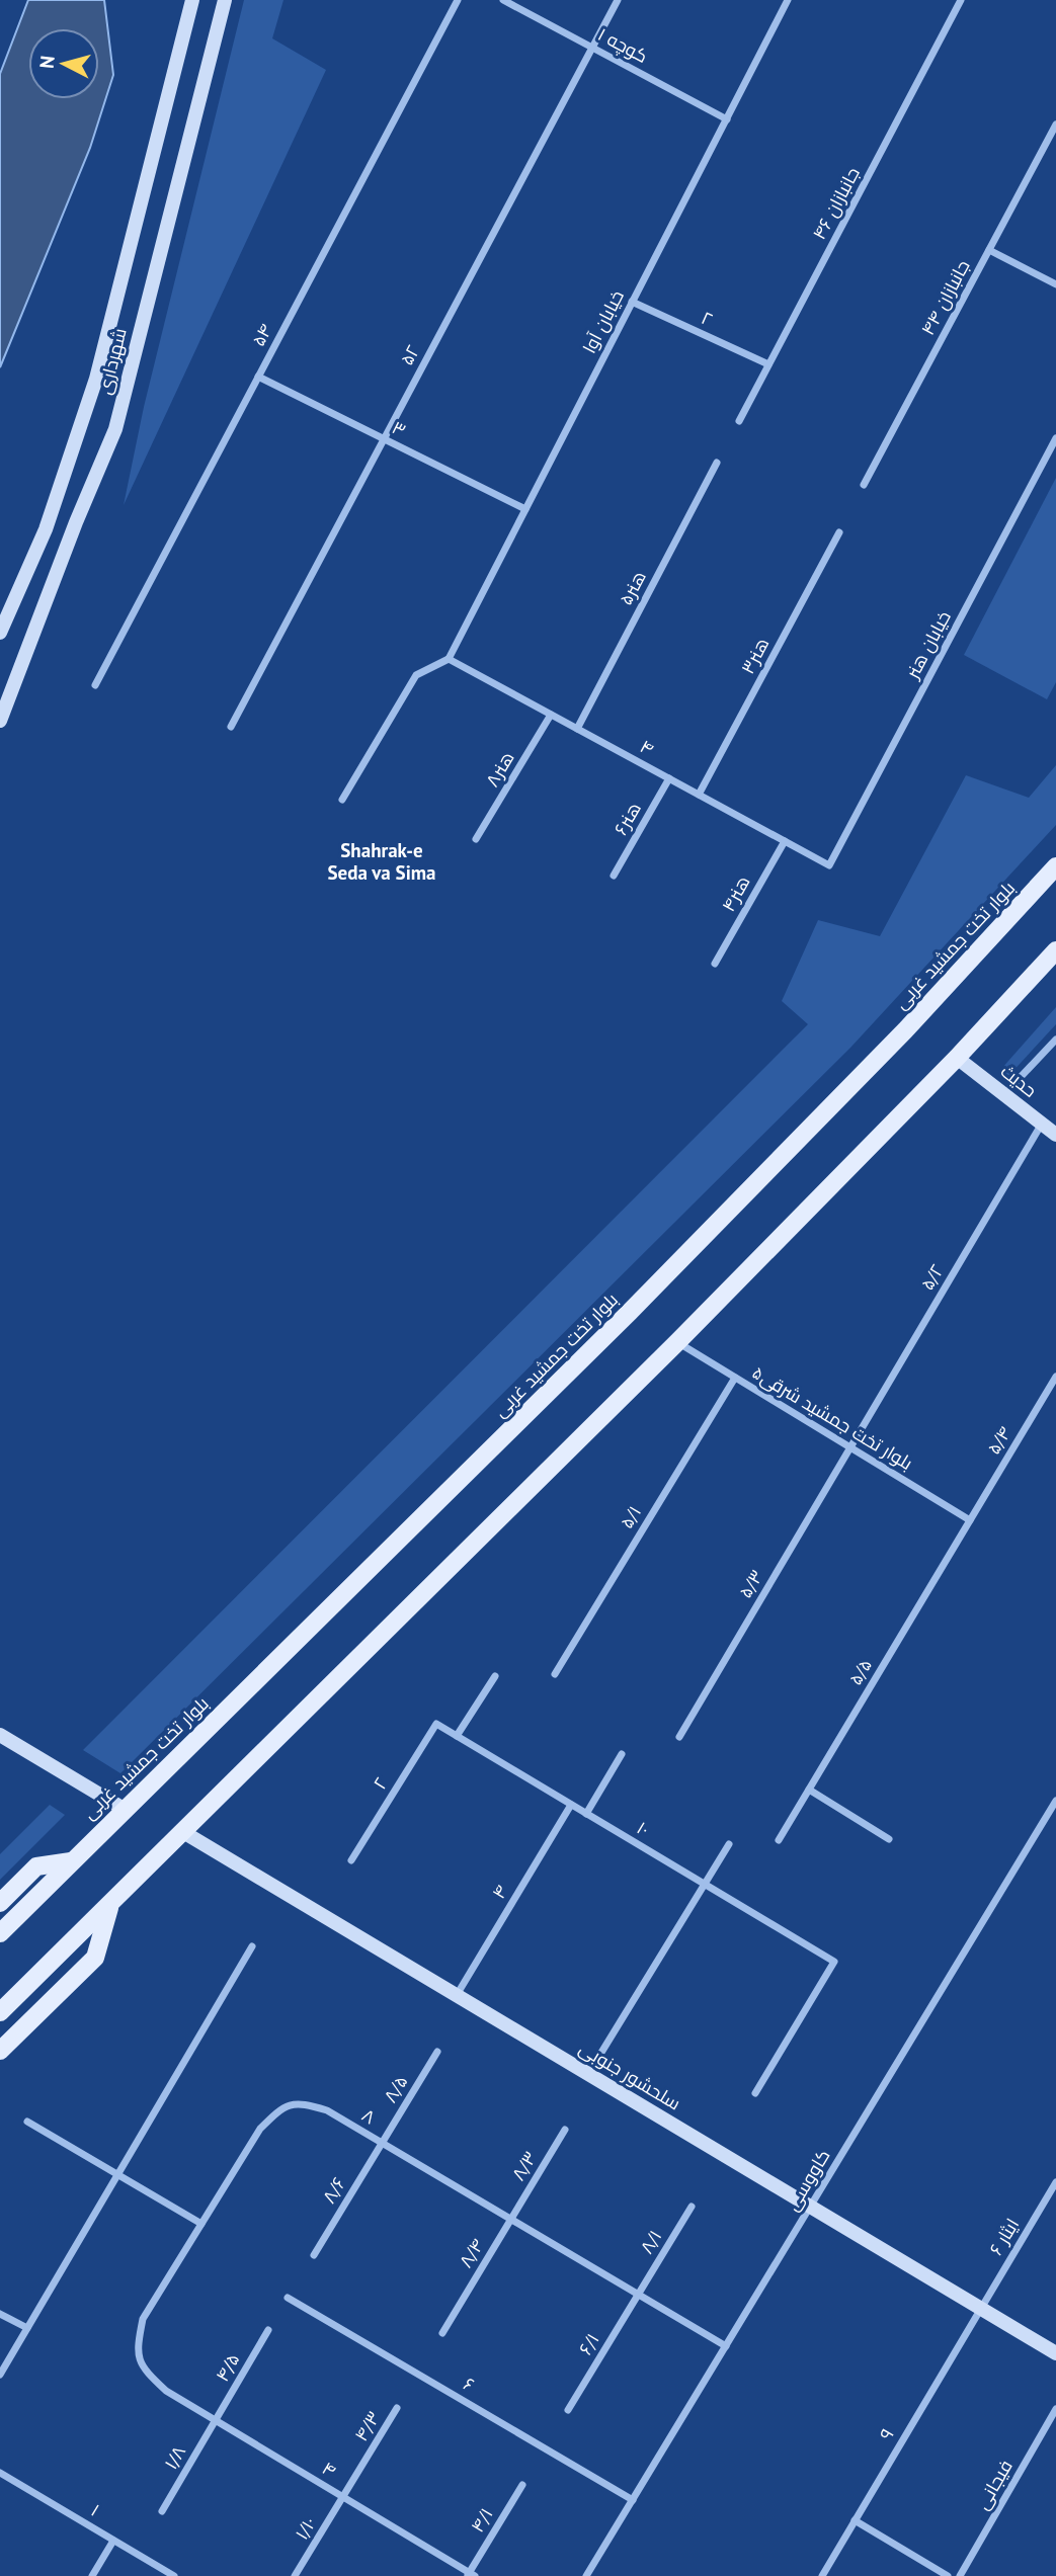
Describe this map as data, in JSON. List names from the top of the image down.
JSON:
{
  "streets": {
    "main road": ["بلوار تخت جمشید غربی"],
    "street": [
      "کوچه ۱",
      "۴۶ جانبازان",
      "۴۴ جانبازان",
      "۲",
      "خیابان آوا",
      "۵۴",
      "۵۲",
      "شهرداری",
      "۳",
      "هنر۵",
      "خیابان هنر",
      "هنر۳",
      "۴",
      "هنر۸",
      "هنر۶",
      "هنر۴",
      "حدیث",
      "۵/۲",
      "بلوار تخت جمشید شرقی۵",
      "۵/۴",
      "۵/۱",
      "۵/۳",
      "۵/۵",
      "۱۰",
      "سلحشور جنوبی",
      "۸/۵",
      "۸",
      "۸/۳",
      "کاووسی",
      "۸/۶",
      "ایثار ۶",
      "۸/۱",
      "۸/۴",
      "۶/۱",
      "۴/۵",
      "۶",
      "۴/۳",
      "۹",
      "۱/۸",
      "فیجانی",
      "۱",
      "۴/۱",
      "۱/۱۰"
    ]
  },
  "crossings": [
    ["کوچه ۱", "خیابان آوا"],
    ["کوچه ۱", "۵۲"],
    ["۴۶ جانبازان", "۲"],
    ["۲", "خیابان آوا"],
    ["۲", "۱۰"],
    ["خیابان آوا", "۳"],
    ["خیابان آوا", "۴"],
    ["۵۴", "۳"],
    ["۵۲", "۳"],
    ["هنر۵", "۴"],
    ["خیابان هنر", "۴"],
    ["هنر۳", "۴"],
    ["۴", "هنر۸"],
    ["۴", "هنر۶"],
    ["۴", "هنر۴"],
    ["۴", "۱۰"],
    ["۴", "سلحشور جنوبی"],
    ["۴", "۸"],
    ["۴", "۴/۵"],
    ["۴", "۴/۳"],
    ["۴", "۱/۸"],
    ["۴", "۴/۱"],
    ["۴", "۱/۱۰"],
    ["حدیث", "۵/۲"],
    ["۵/۲", "بلوار تخت جمشید شرقی۵"],
    ["۵/۲", "۵/۳"],
    ["بلوار تخت جمشید شرقی۵", "۵/۴"],
    ["بلوار تخت جمشید شرقی۵", "۵/۱"],
    ["بلوار تخت جمشید شرقی۵", "۵/۳"],
    ["بلوار تخت جمشید شرقی۵", "۵/۵"],
    ["۵/۴", "۵/۵"],
    ["سلحشور جنوبی", "کاووسی"],
    ["سلحشور جنوبی", "ایثار ۶"],
    ["سلحشور جنوبی", "۹"],
    ["۸/۵", "۸"],
    ["۸/۵", "۸/۶"],
    ["۸", "۸/۳"],
    ["۸", "کاووسی"],
    ["۸", "۸/۶"],
    ["۸", "۸/۱"],
    ["۸", "۸/۴"],
    ["۸", "۶/۱"],
    ["۸/۳", "۸/۴"],
    ["کاووسی", "۶"],
    ["ایثار ۶", "۹"],
    ["۸/۱", "۶/۱"],
    ["۴/۵", "۱/۸"],
    ["۴/۳", "۱/۱۰"]
  ],
  "districts": ["Shahrak-e Seda va Sima"],
  "north": "left"
}
